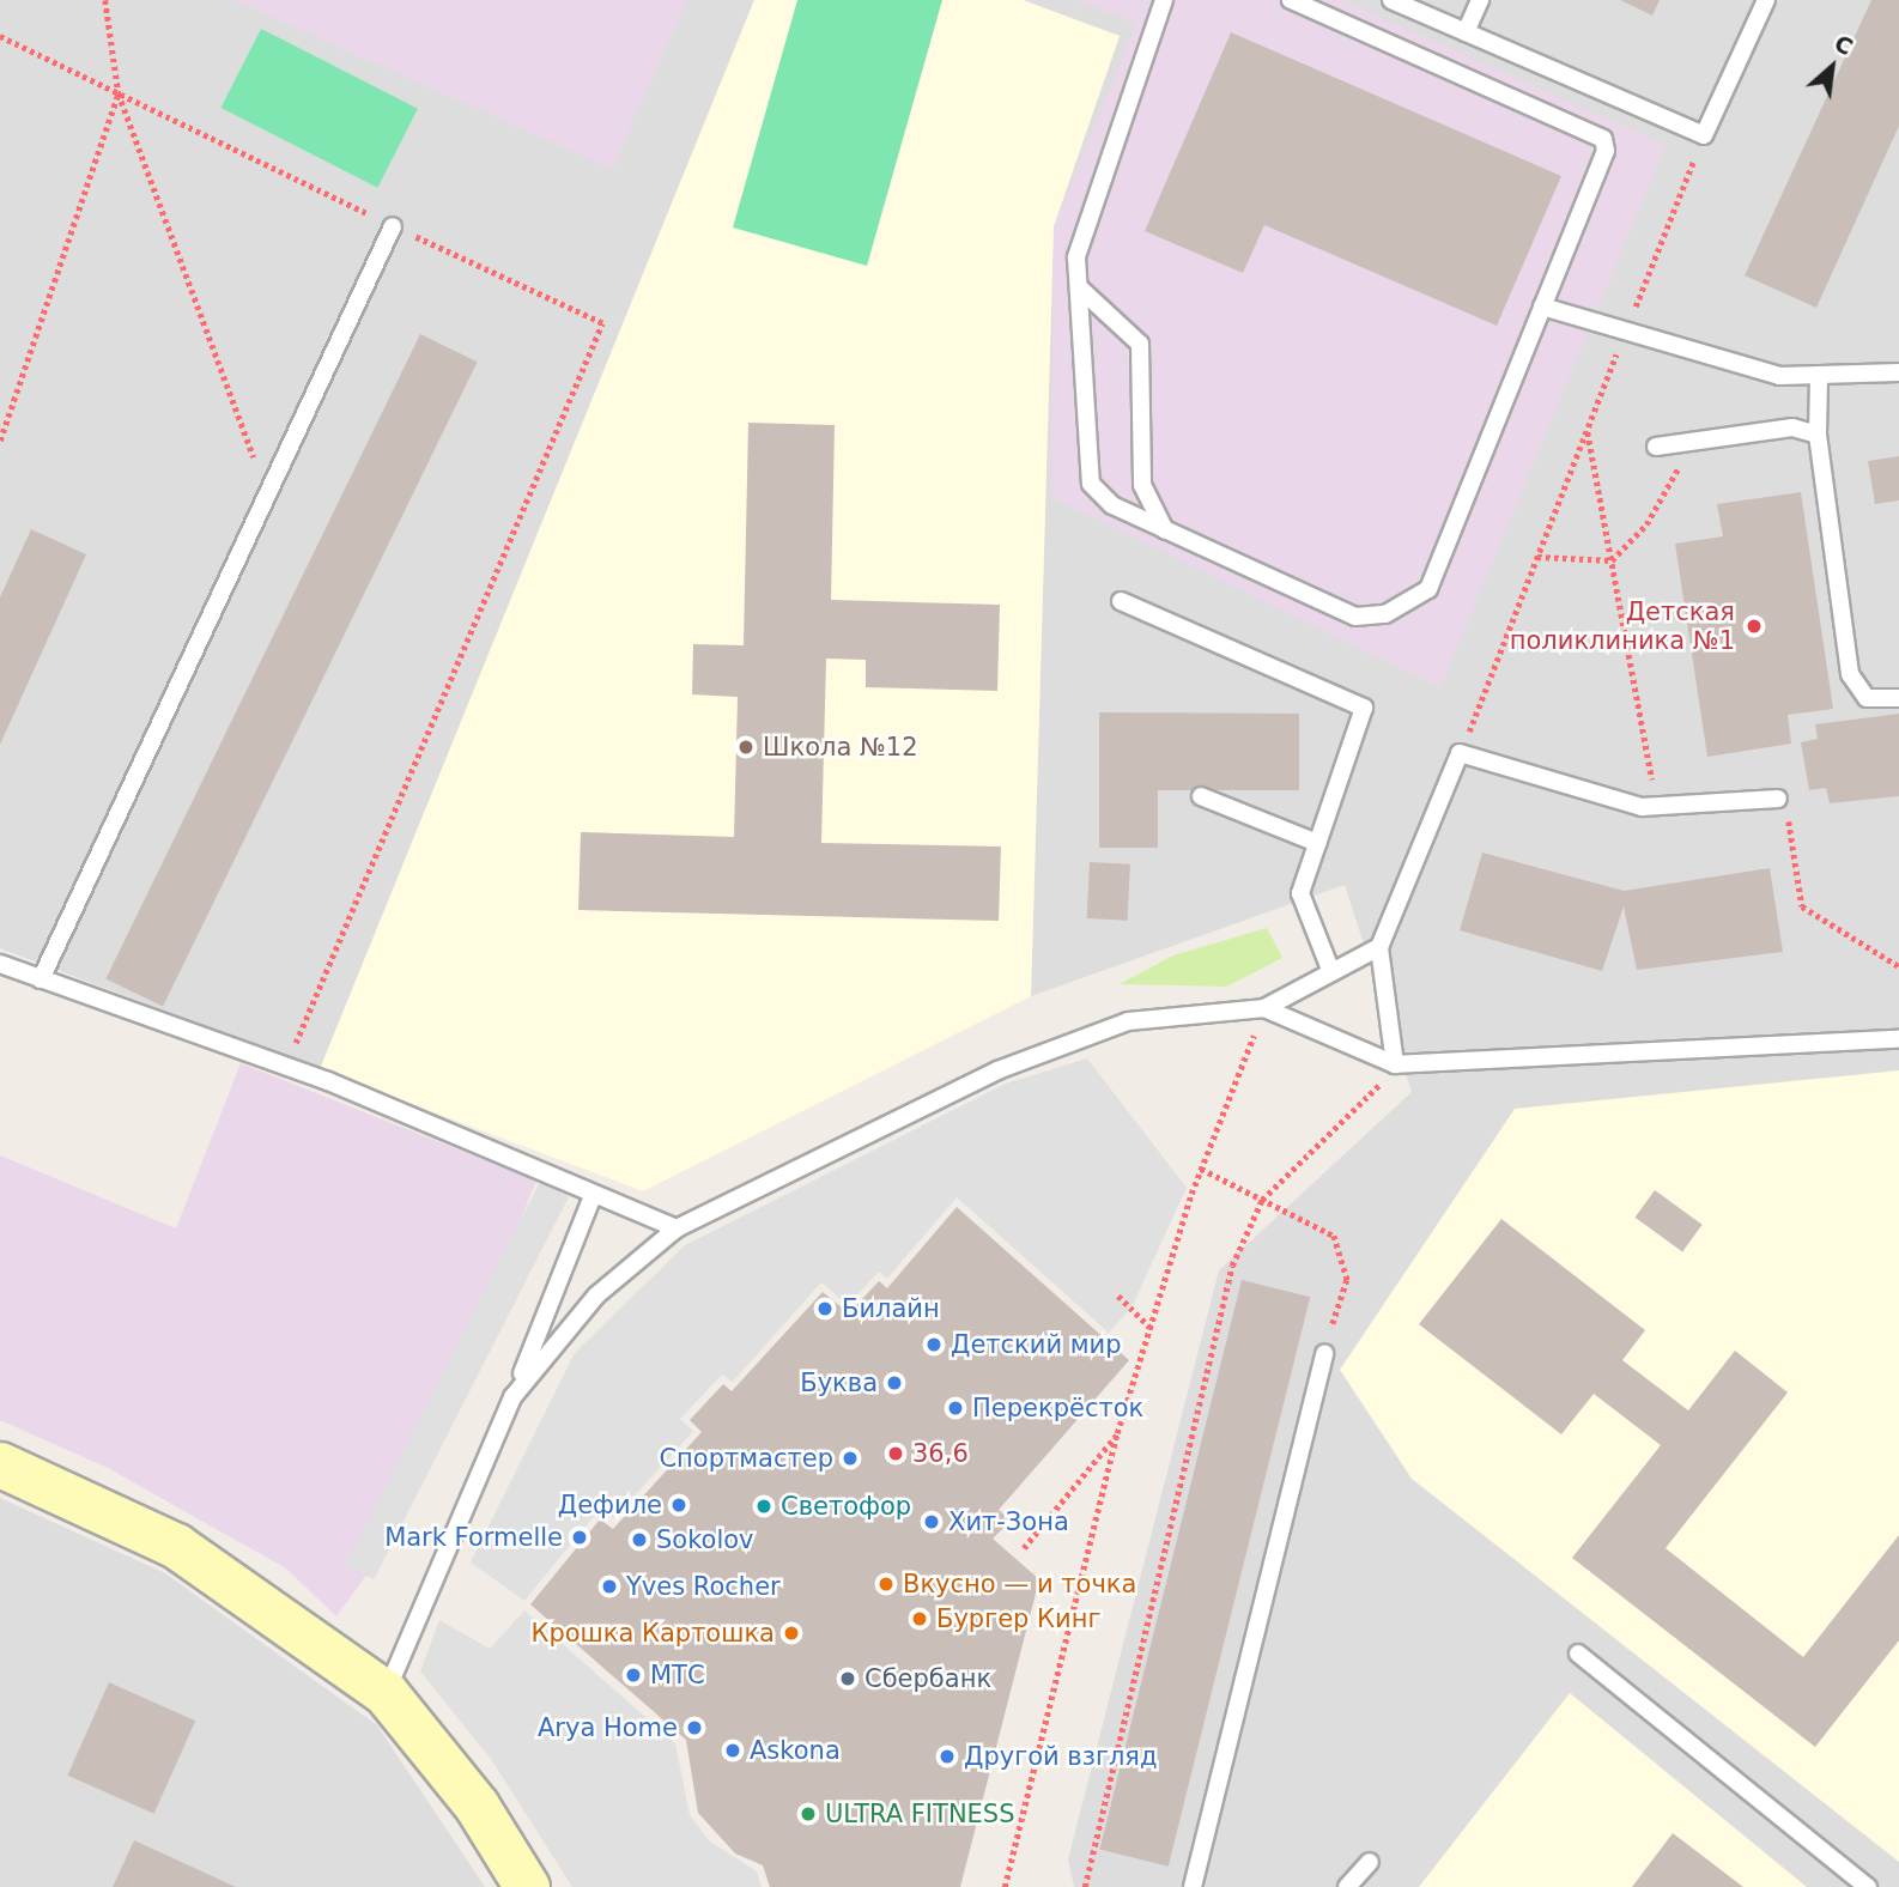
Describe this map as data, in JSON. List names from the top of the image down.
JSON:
{
  "places": [
    "Детская поликлиника №1",
    "Школа №12",
    "Билайн",
    "Детский мир",
    "Буква",
    "Перекрёсток",
    "36,6",
    "Спортмастер",
    "Дефиле",
    "Светофор",
    "Хит-Зона",
    "Mark Formelle",
    "Sokolov",
    "Вкусно — и точка",
    "Yves Rocher",
    "Бургер Кинг",
    "Крошка Картошка",
    "МТС",
    "Сбербанк",
    "Arya Home",
    "Askona",
    "Другой взгляд",
    "ULTRA FITNESS"
  ],
  "north": "top right"
}
